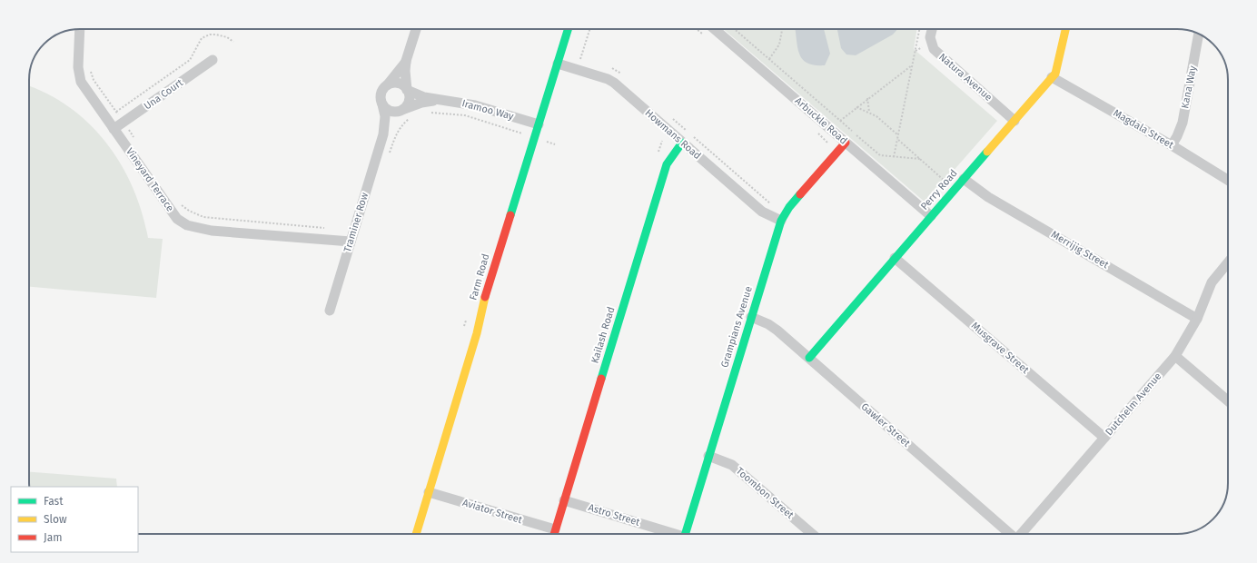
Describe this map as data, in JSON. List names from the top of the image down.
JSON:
{
  "streets": {
    "street": [
      "Natura Avenue",
      "Kana Way",
      "Una Court",
      "Iramoo Way",
      "Arbuckle Road",
      "Magdala Street",
      "Howmans Road",
      "Vineyard Terrace",
      "Perry Road",
      "Traminer Row",
      "Merrijig Street",
      "Farm Road",
      "Grampians Avenue",
      "Kailash Road",
      "Musgrave Street",
      "Dutchelm Avenue",
      "Gawler Street",
      "Toombon Street",
      "Aviator Street",
      "Astro Street"
    ]
  },
  "crossings": [
    ["Natura Avenue", "Perry Road"],
    ["Kana Way", "Magdala Street"],
    ["Una Court", "Vineyard Terrace"],
    ["Iramoo Way", "Traminer Row"],
    ["Iramoo Way", "Farm Road"],
    ["Arbuckle Road", "Perry Road"],
    ["Arbuckle Road", "Grampians Avenue"],
    ["Magdala Street", "Perry Road"],
    ["Howmans Road", "Farm Road"],
    ["Howmans Road", "Grampians Avenue"],
    ["Howmans Road", "Kailash Road"],
    ["Vineyard Terrace", "Traminer Row"],
    ["Perry Road", "Merrijig Street"],
    ["Perry Road", "Musgrave Street"],
    ["Perry Road", "Gawler Street"],
    ["Merrijig Street", "Dutchelm Avenue"],
    ["Farm Road", "Aviator Street"],
    ["Grampians Avenue", "Gawler Street"],
    ["Grampians Avenue", "Toombon Street"],
    ["Kailash Road", "Aviator Street"],
    ["Kailash Road", "Astro Street"],
    ["Musgrave Street", "Dutchelm Avenue"]
  ],
  "legend": ["Fast", "Slow", "Jam"]
}
